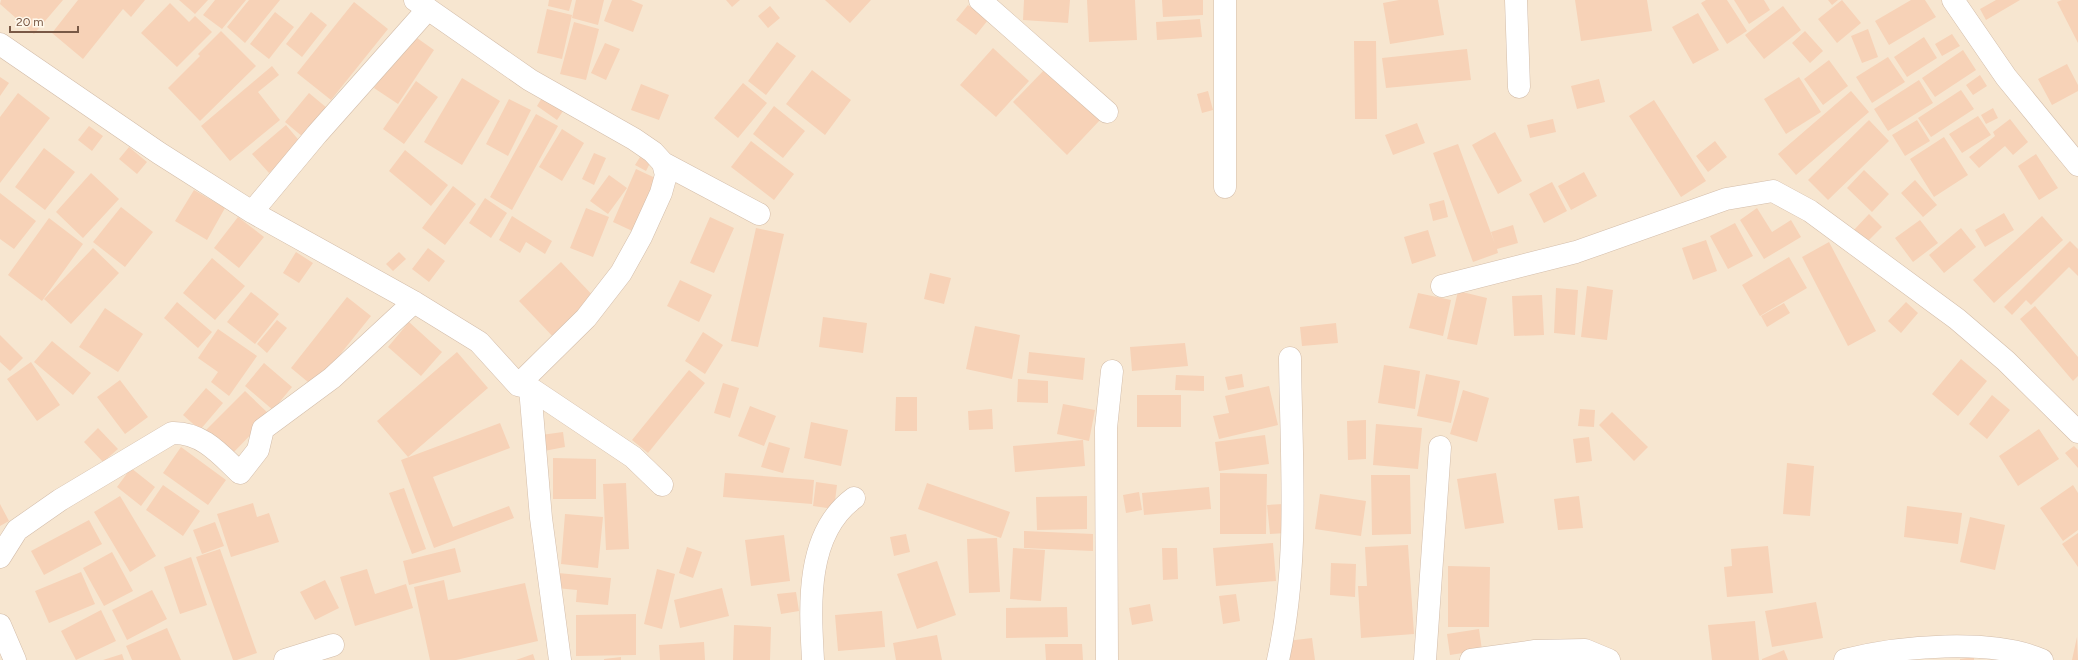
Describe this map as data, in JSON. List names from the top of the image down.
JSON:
{
  "scale_bar": "20 m"
}
